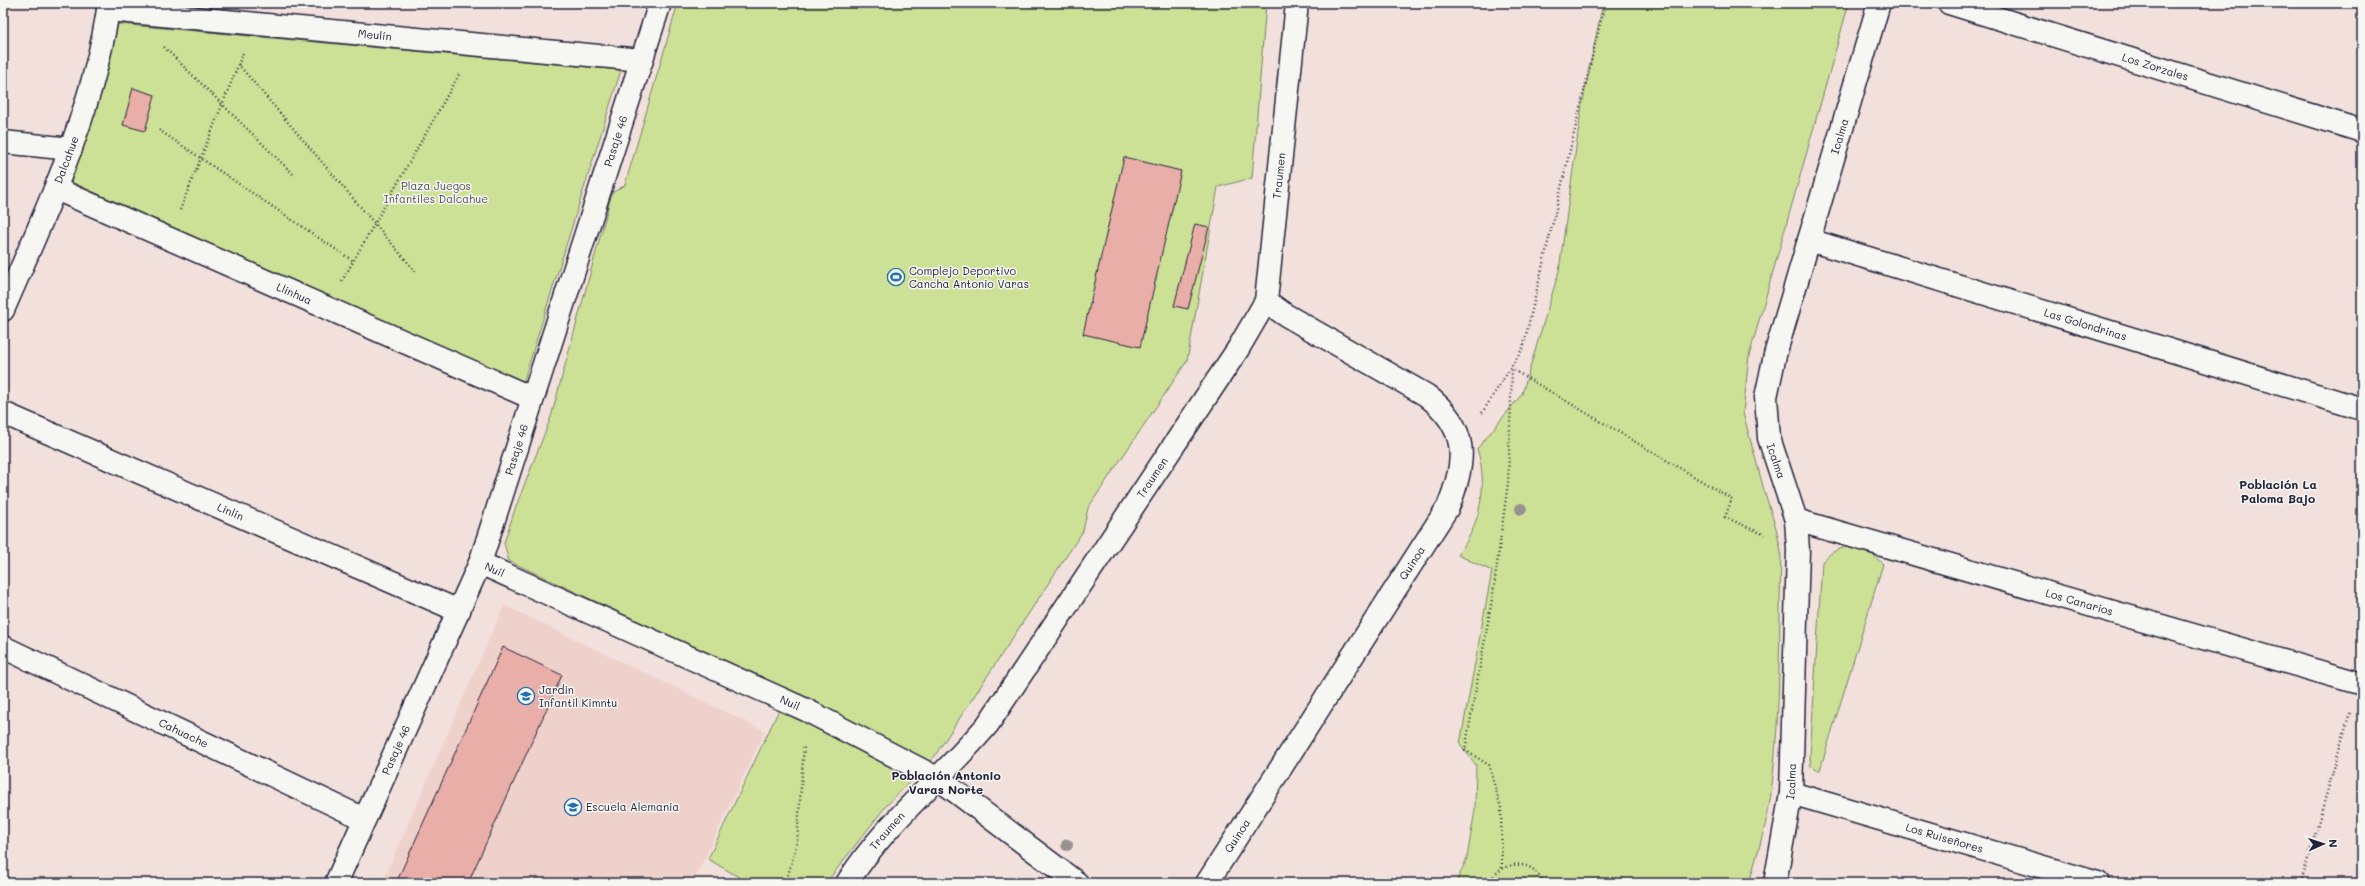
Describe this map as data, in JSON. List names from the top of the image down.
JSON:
{
  "streets": {
    "street": [
      "Meulín",
      "Los Zorzales",
      "Icalma",
      "Pasaje 46",
      "Dalcahue",
      "Traumen",
      "Llinhua",
      "Las Golondrinas",
      "Linlín",
      "Quinoa",
      "Nuil",
      "Los Canarios",
      "Cahuache",
      "Los Ruiseñores"
    ]
  },
  "crossings": [
    ["Meulín", "Pasaje 46"],
    ["Meulín", "Dalcahue"],
    ["Icalma", "Las Golondrinas"],
    ["Icalma", "Los Canarios"],
    ["Icalma", "Los Ruiseñores"],
    ["Pasaje 46", "Llinhua"],
    ["Pasaje 46", "Linlín"],
    ["Pasaje 46", "Nuil"],
    ["Pasaje 46", "Cahuache"],
    ["Dalcahue", "Llinhua"],
    ["Traumen", "Quinoa"],
    ["Traumen", "Nuil"]
  ],
  "districts": ["Población La Paloma Bajo", "Población Antonio Varas Norte"],
  "parks": ["Plaza Juegos Infantiles Dalcahue"],
  "places": {
    "sports": ["Complejo Deportivo Cancha Antonio Varas"],
    "school or university": ["Jardin Infantil Kimntu", "Escuela Alemania"]
  },
  "north": "right"
}
